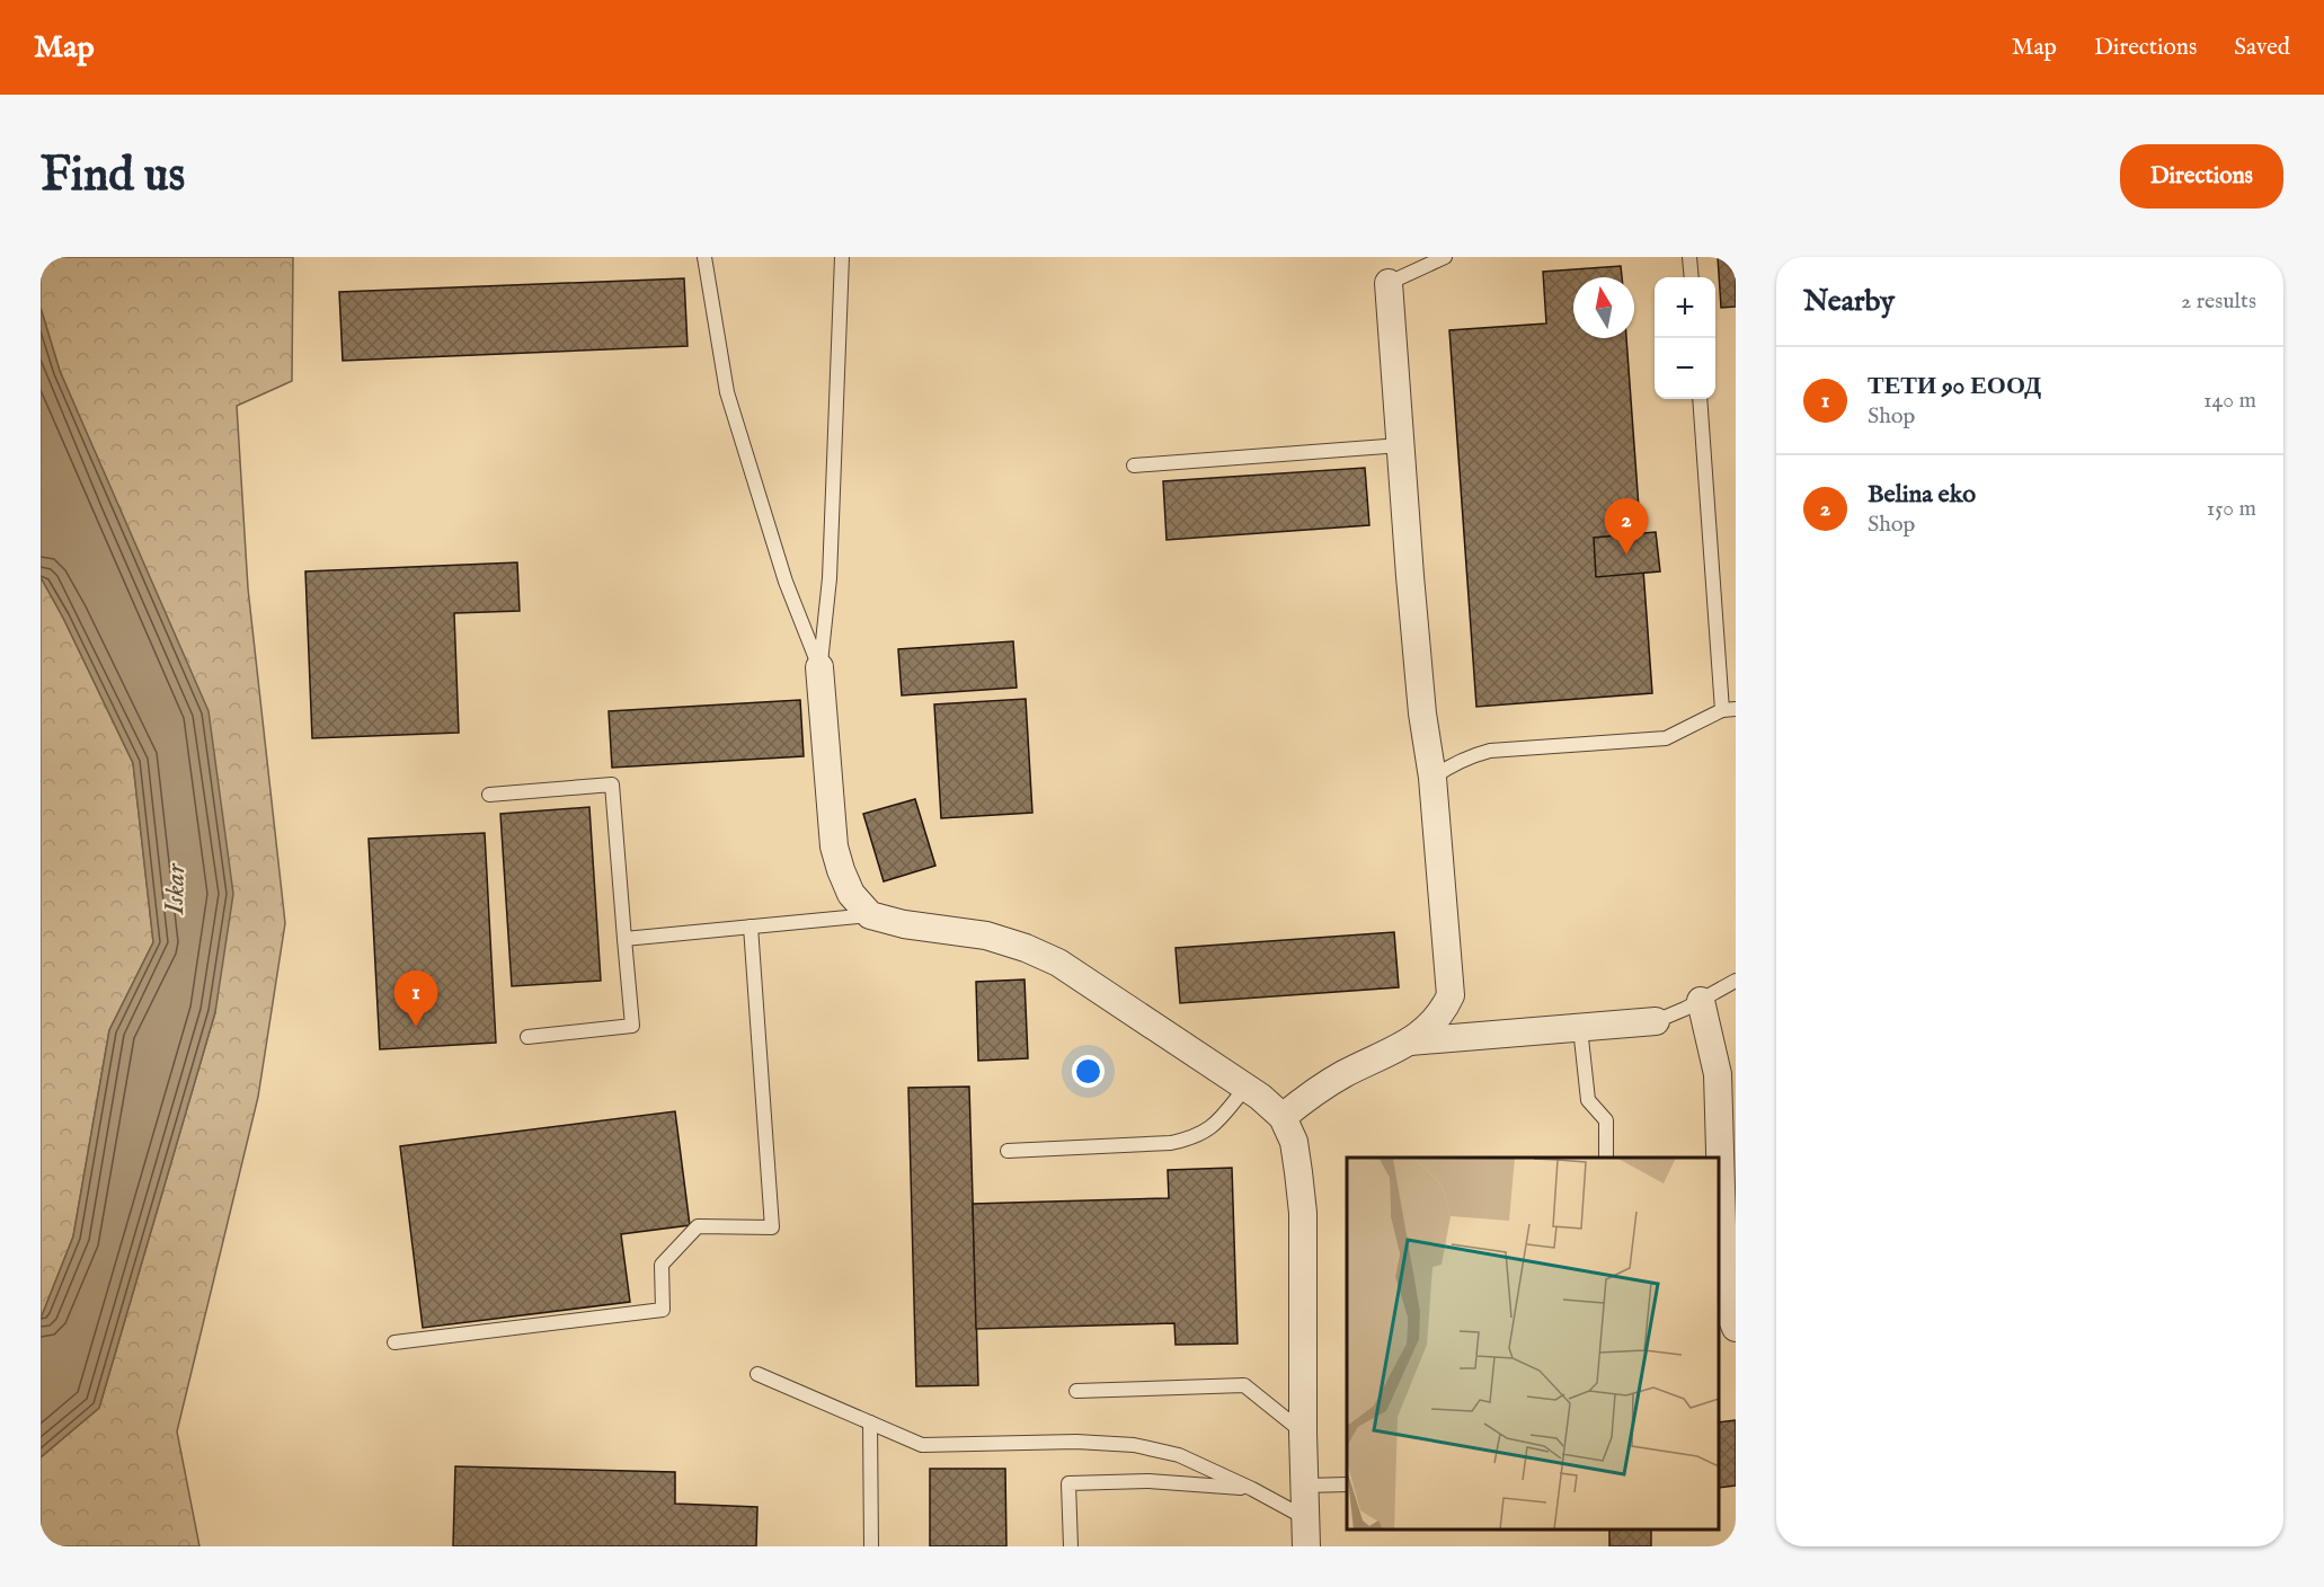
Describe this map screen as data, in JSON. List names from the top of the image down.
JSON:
{
  "water": ["Iskar"],
  "north": "top",
  "page": {
    "header": "Map",
    "nav": ["Map", "Directions", "Saved"],
    "buttons": "Directions",
    "title": "Find us",
    "heading": ["Nearby", "2 results"],
    "map_buttons": ["+", "−"],
    "list": [
      {
        "mark": "1",
        "name": "ТЕТИ 90 ЕООД",
        "note": "Shop",
        "value": "140 m"
      },
      {
        "mark": "2",
        "name": "Belina eko",
        "note": "Shop",
        "value": "150 m"
      }
    ],
    "pins": ["2", "1"]
  }
}
